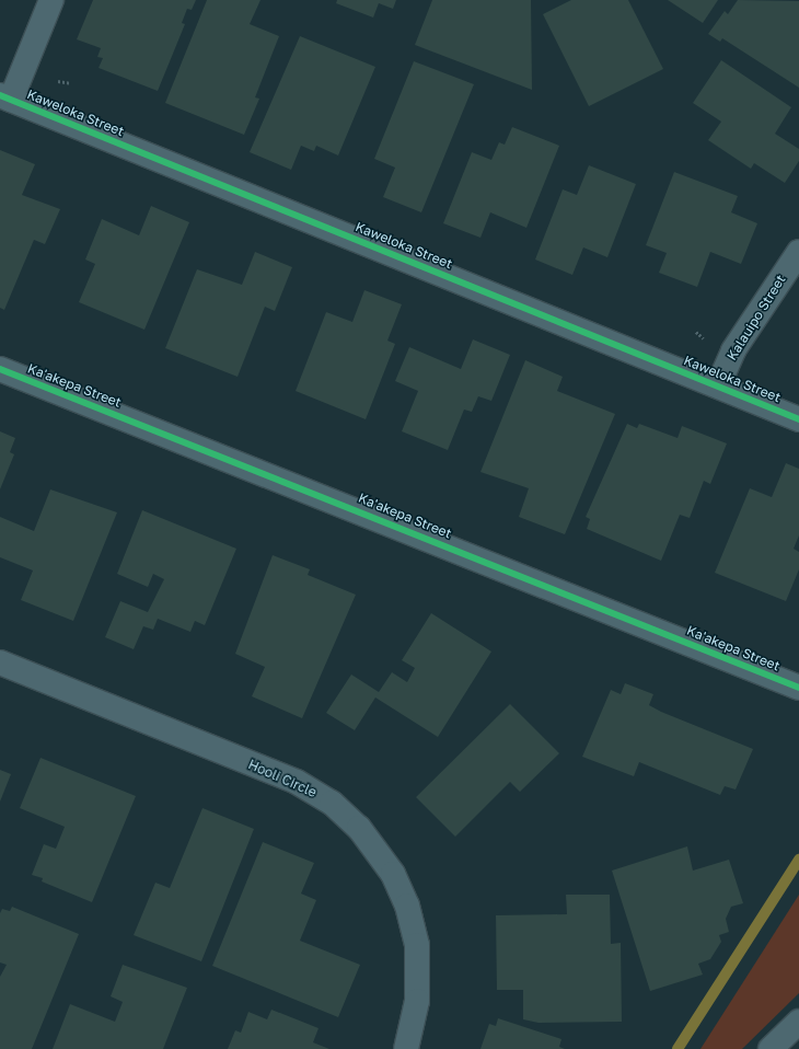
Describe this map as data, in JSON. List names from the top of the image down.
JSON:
{
  "streets": {
    "street": [
      "Kaweloka Street",
      "Kalauipo Street",
      "Ka'akepa Street",
      "Hooli Circle"
    ]
  },
  "crossings": [
    ["Kaweloka Street", "Kalauipo Street"]
  ]
}
